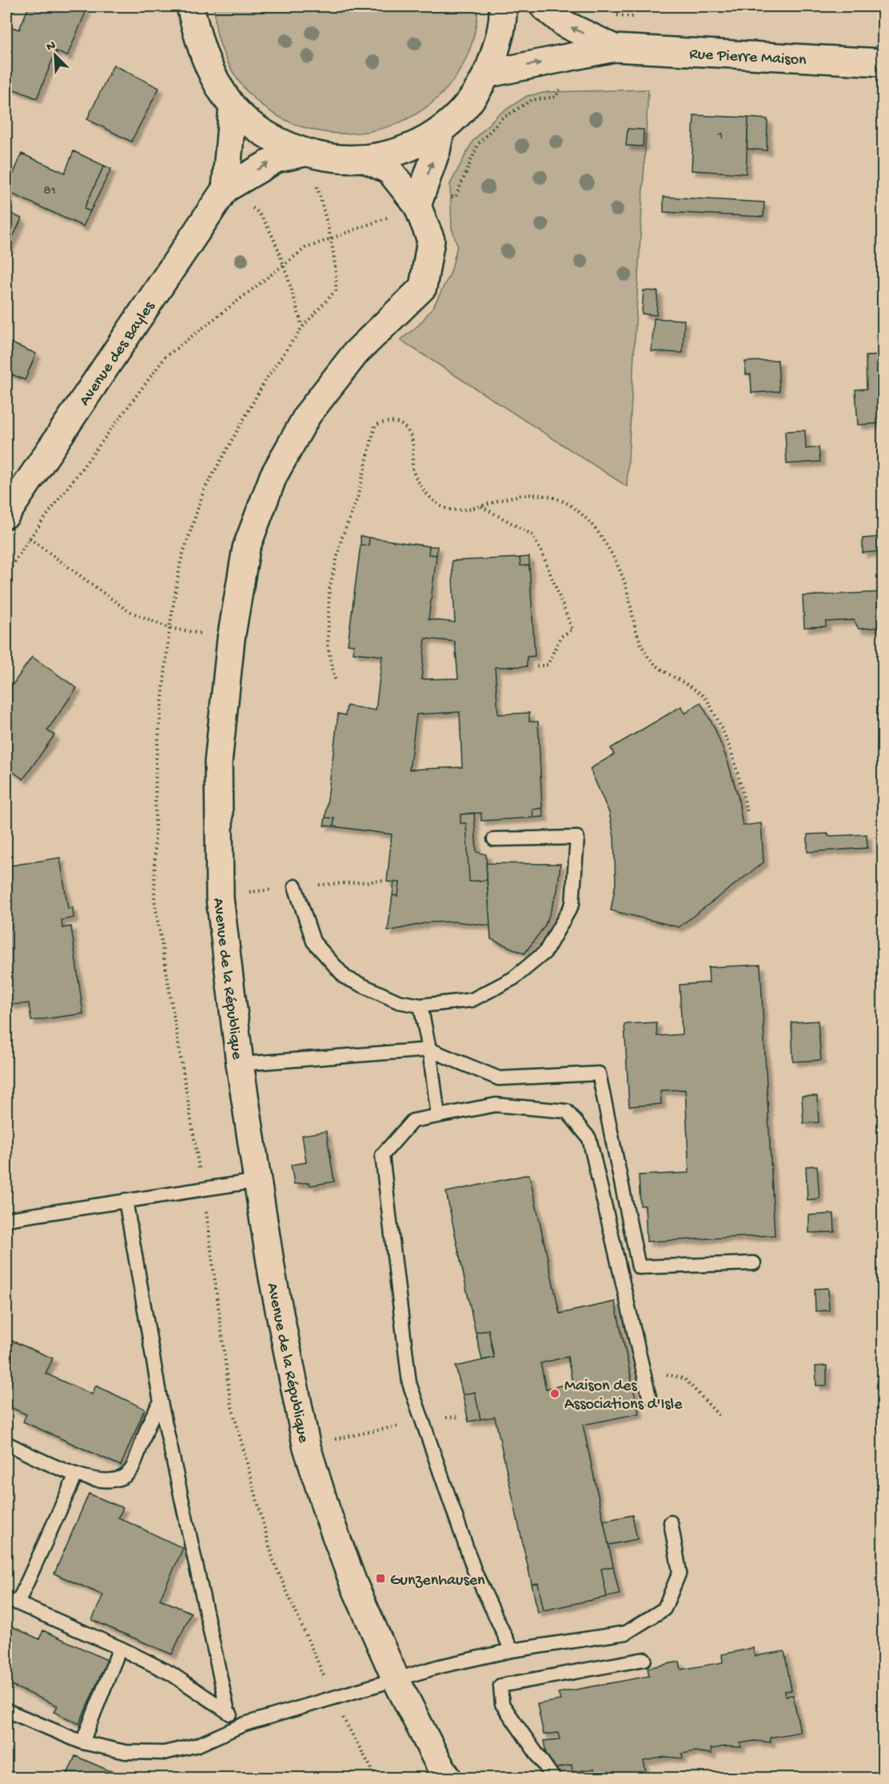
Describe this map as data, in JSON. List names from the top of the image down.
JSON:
{
  "streets": {
    "main road": ["Rue Pierre Maison", "Avenue des Bayles", "Avenue de la République"]
  },
  "places": {
    "other": ["Maison des Associations d'Isle"],
    "transit": ["Gunzenhausen"]
  },
  "house_numbers": ["1", "81"],
  "north": "top left"
}
